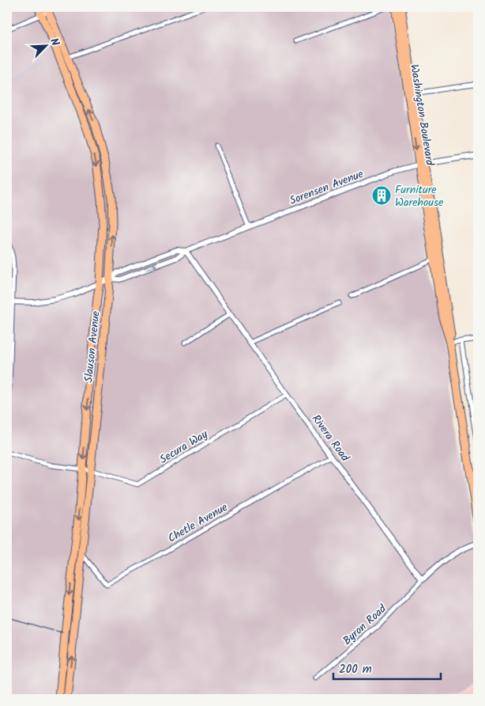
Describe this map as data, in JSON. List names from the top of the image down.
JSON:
{
  "streets": {
    "main road": ["Washington Boulevard", "Slauson Avenue"],
    "street": [
      "Sorensen Avenue",
      "Rivera Road",
      "Secura Way",
      "Chetle Avenue",
      "Byron Road"
    ]
  },
  "crossings": [
    ["Washington Boulevard", "Sorensen Avenue"],
    ["Sorensen Avenue", "Slauson Avenue"],
    ["Sorensen Avenue", "Rivera Road"],
    ["Slauson Avenue", "Secura Way"],
    ["Slauson Avenue", "Chetle Avenue"],
    ["Rivera Road", "Secura Way"],
    ["Rivera Road", "Chetle Avenue"],
    ["Rivera Road", "Byron Road"]
  ],
  "places": {
    "building": ["Furniture Warehouse"]
  },
  "scale_bar": "200 m",
  "north": "top right"
}
